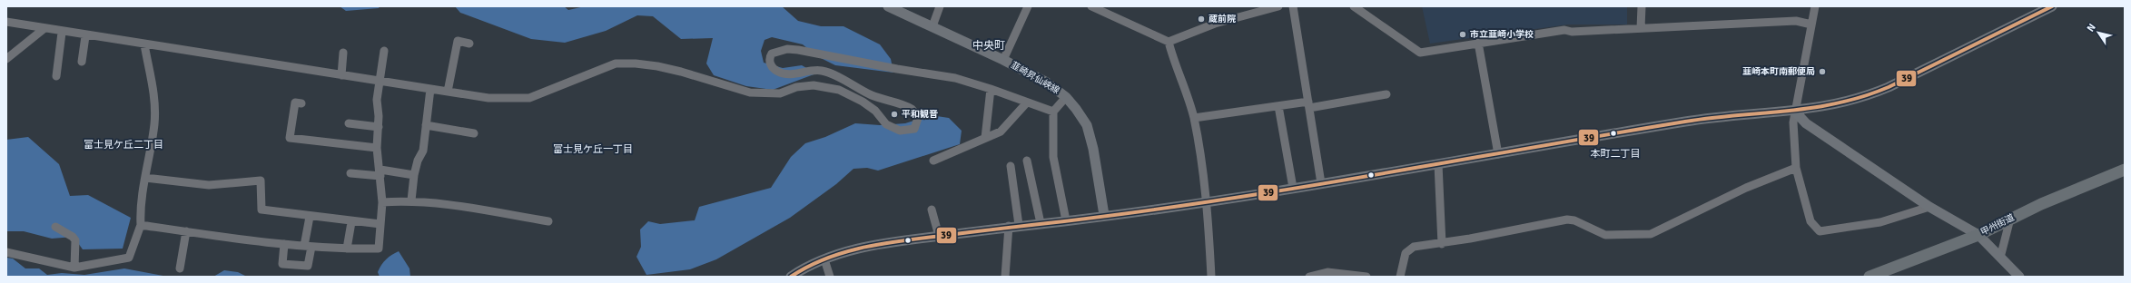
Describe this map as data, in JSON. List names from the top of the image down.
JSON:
{
  "streets": {
    "highway": ["甲州街道"],
    "main road": ["韮崎昇仙峡線"]
  },
  "districts": [
    "中央町",
    "富士見ケ丘二丁目",
    "富士見ケ丘一丁目",
    "本町二丁目"
  ],
  "places": [
    "蔵前院",
    "市立韮崎小学校",
    "韮崎本町南郵便局",
    "平和観音"
  ],
  "lines": ["transit line 39"],
  "north": "top left"
}
